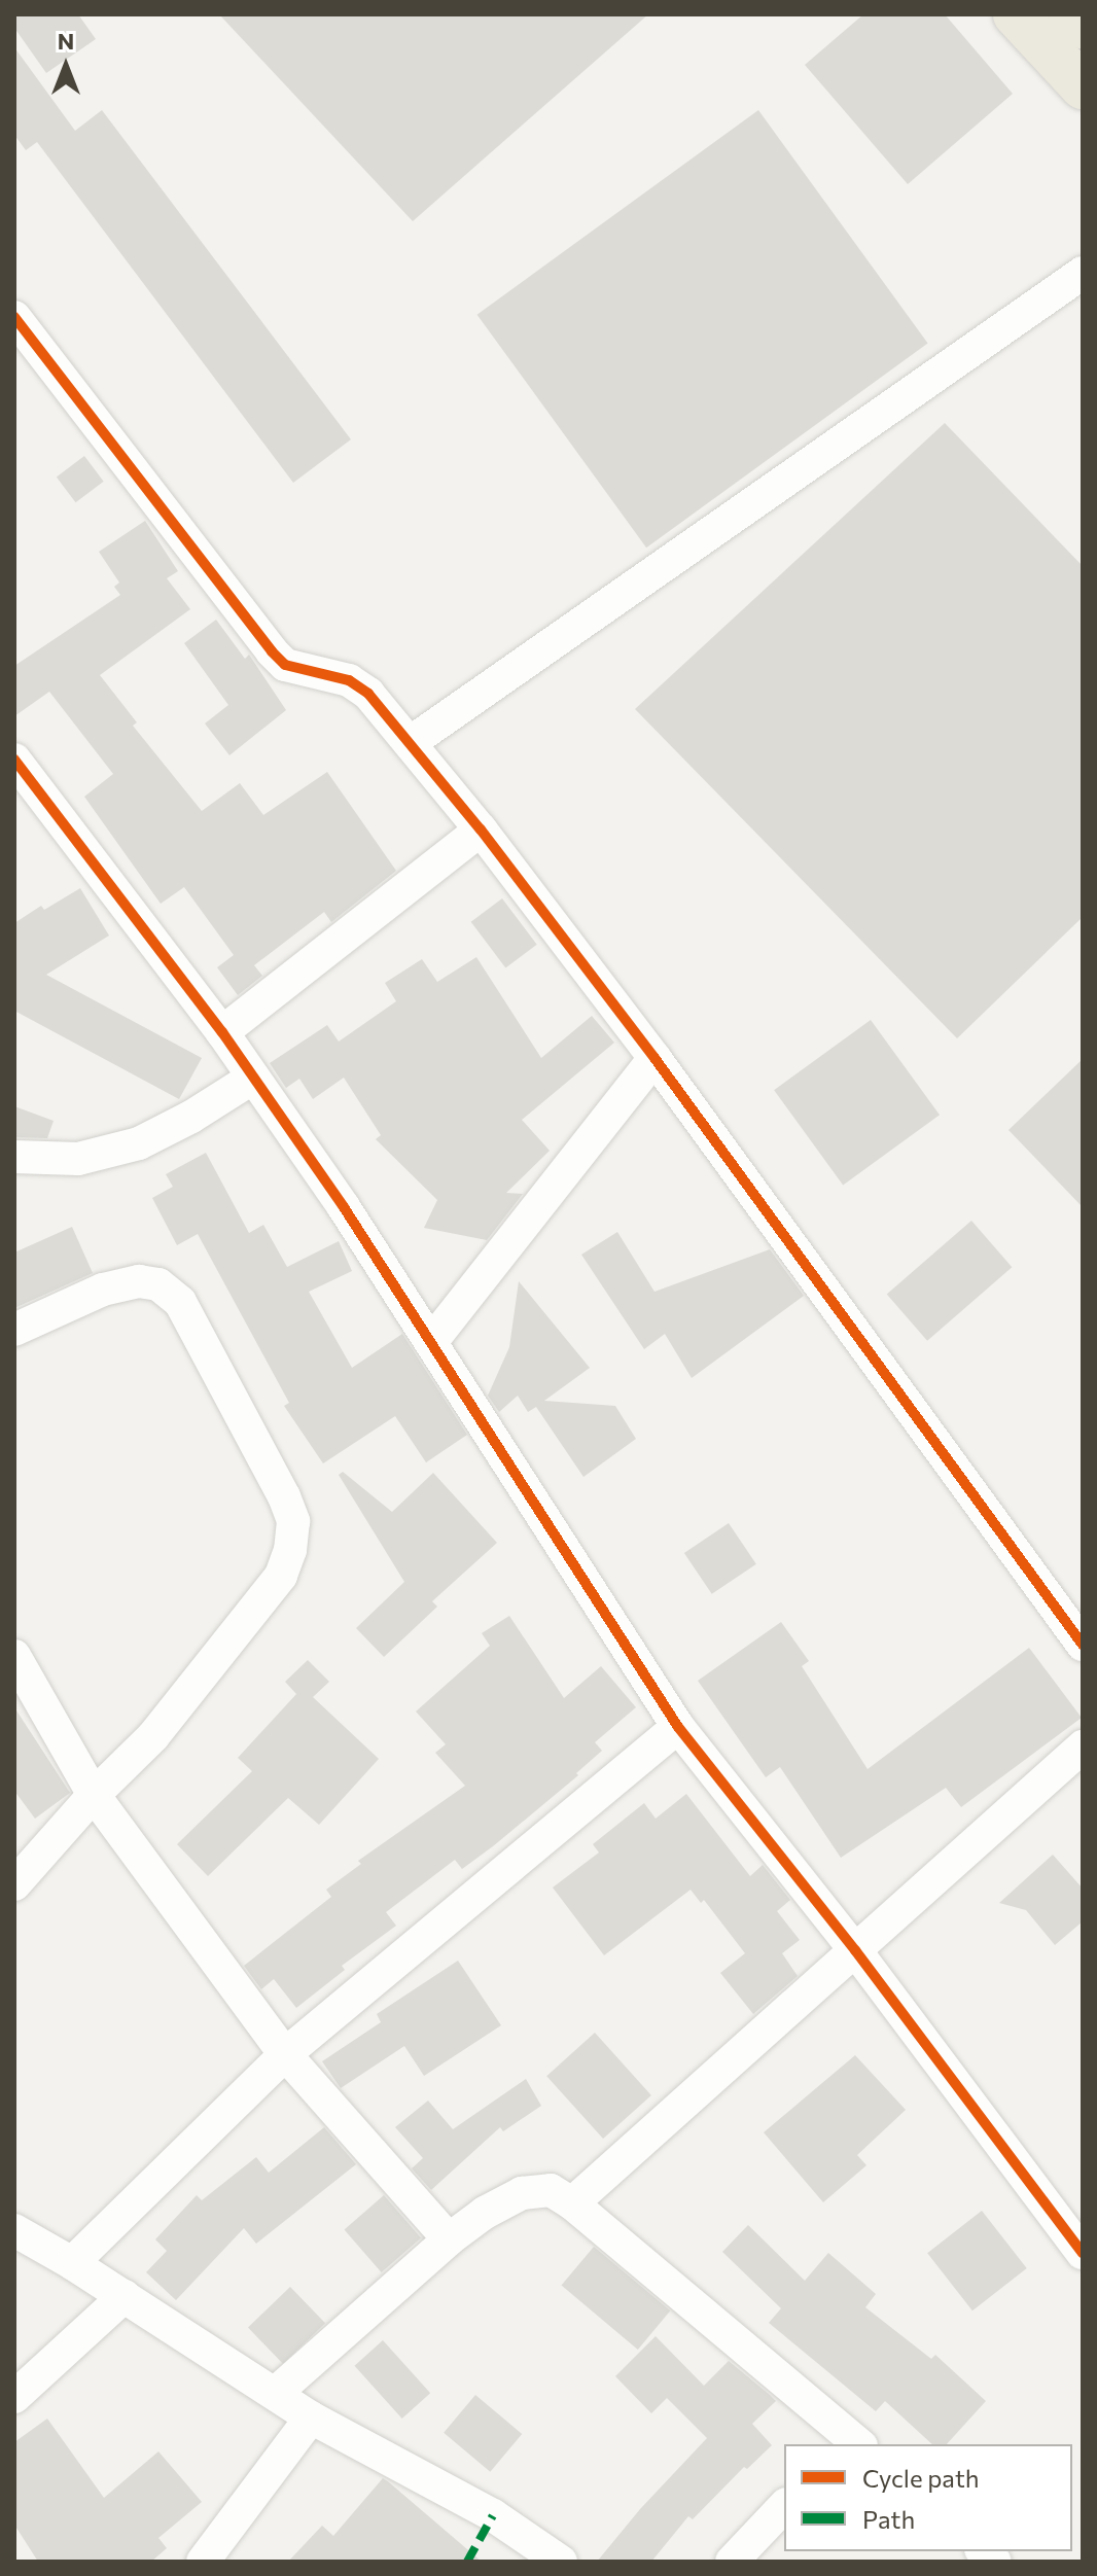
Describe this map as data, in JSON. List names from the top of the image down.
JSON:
{
  "legend": ["Cycle path", "Path"],
  "north": "top"
}
